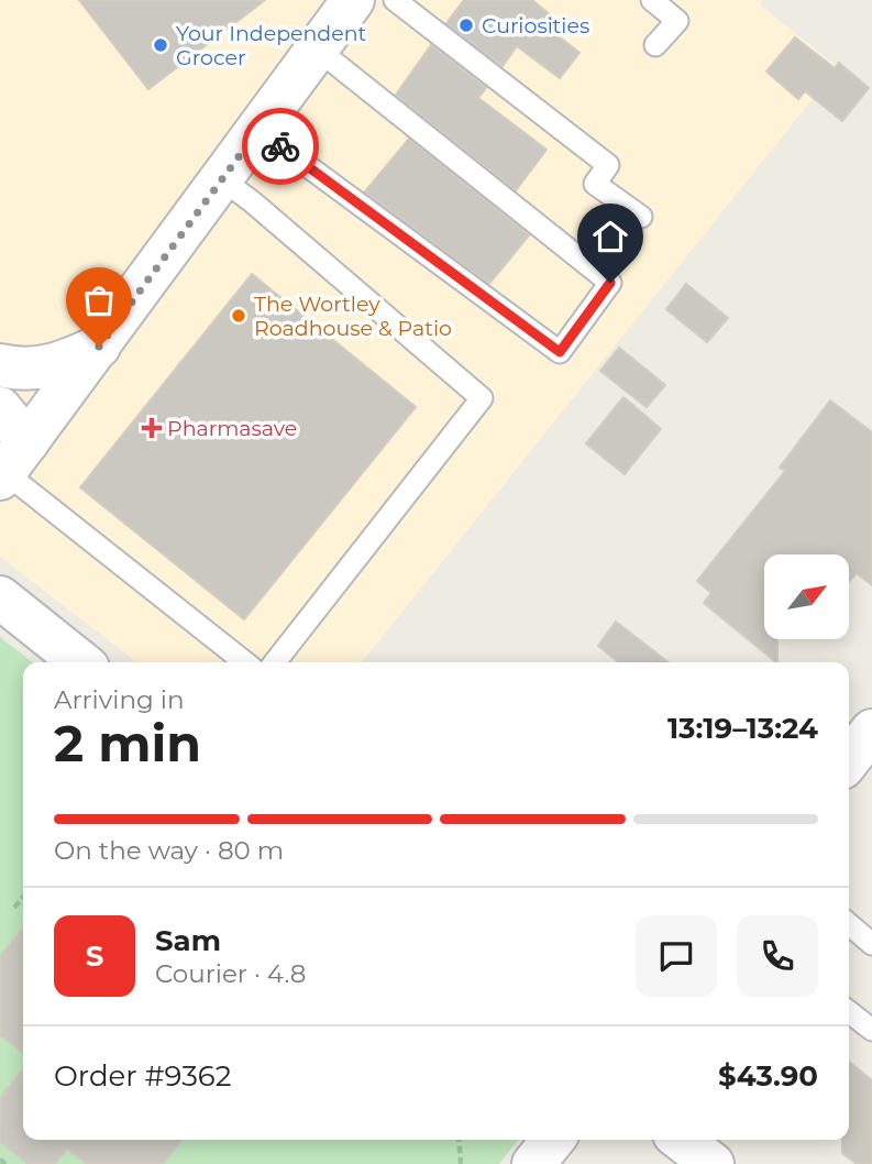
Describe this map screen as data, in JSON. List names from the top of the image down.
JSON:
{
  "places": {
    "other": ["Curiosities", "Your Independent Grocer", "The Wortley Roadhouse & Patio"],
    "health": ["Pharmasave"]
  },
  "north": "top right",
  "page": {
    "heading": ["2 min", "Arriving in", "13:19–13:24"],
    "panel": [
      "Sam",
      "Courier · 4.8",
      "Order #9362",
      "$43.90"
    ],
    "bar": "On the way · 80 m",
    "round": "S"
  }
}
